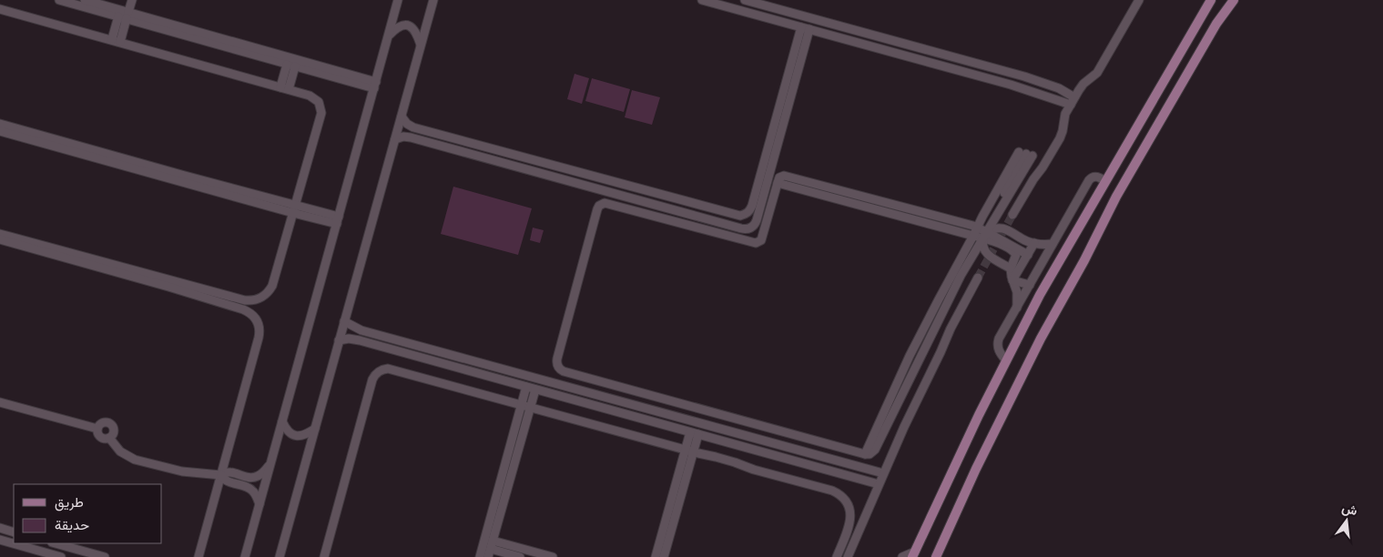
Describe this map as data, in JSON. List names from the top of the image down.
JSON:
{
  "legend": ["طريق", "حديقة"],
  "north": "top"
}
